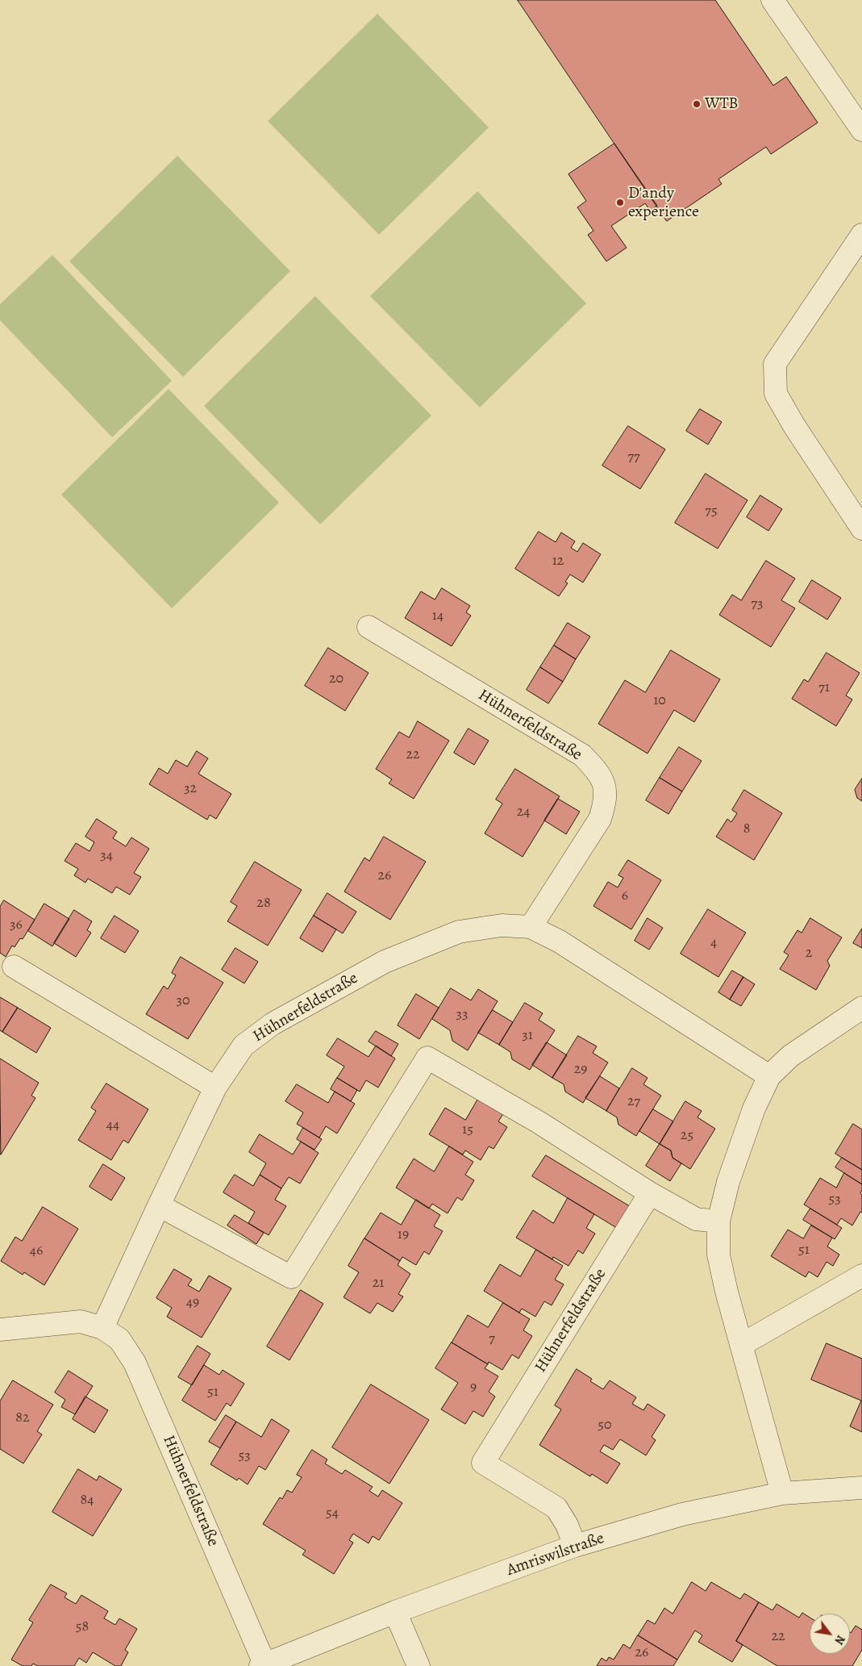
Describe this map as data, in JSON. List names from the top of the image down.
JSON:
{
  "streets": {
    "street": ["Hühnerfeldstraße", "Amriswilstraße"]
  },
  "crossings": [
    ["Hühnerfeldstraße", "Amriswilstraße"]
  ],
  "places": ["WTB", "D'andy experience"],
  "house_numbers": [
    "77",
    "75",
    "12",
    "73",
    "14",
    "20",
    "71",
    "10",
    "22",
    "32",
    "24",
    "8",
    "34",
    "26",
    "6",
    "28",
    "36",
    "4",
    "2",
    "30",
    "33",
    "31",
    "29",
    "27",
    "44",
    "15",
    "25",
    "53",
    "19",
    "51",
    "46",
    "21",
    "49",
    "7",
    "9",
    "51",
    "82",
    "50",
    "53",
    "84",
    "54",
    "58",
    "22",
    "26"
  ],
  "north": "bottom right"
}
